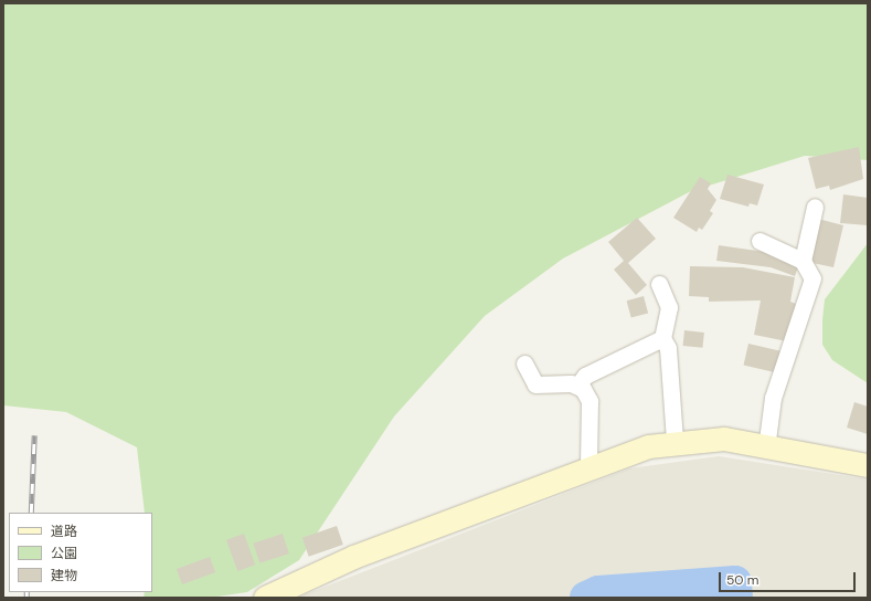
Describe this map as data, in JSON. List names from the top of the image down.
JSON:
{
  "legend": ["道路", "公園", "建物"],
  "scale_bar": "50 m"
}
